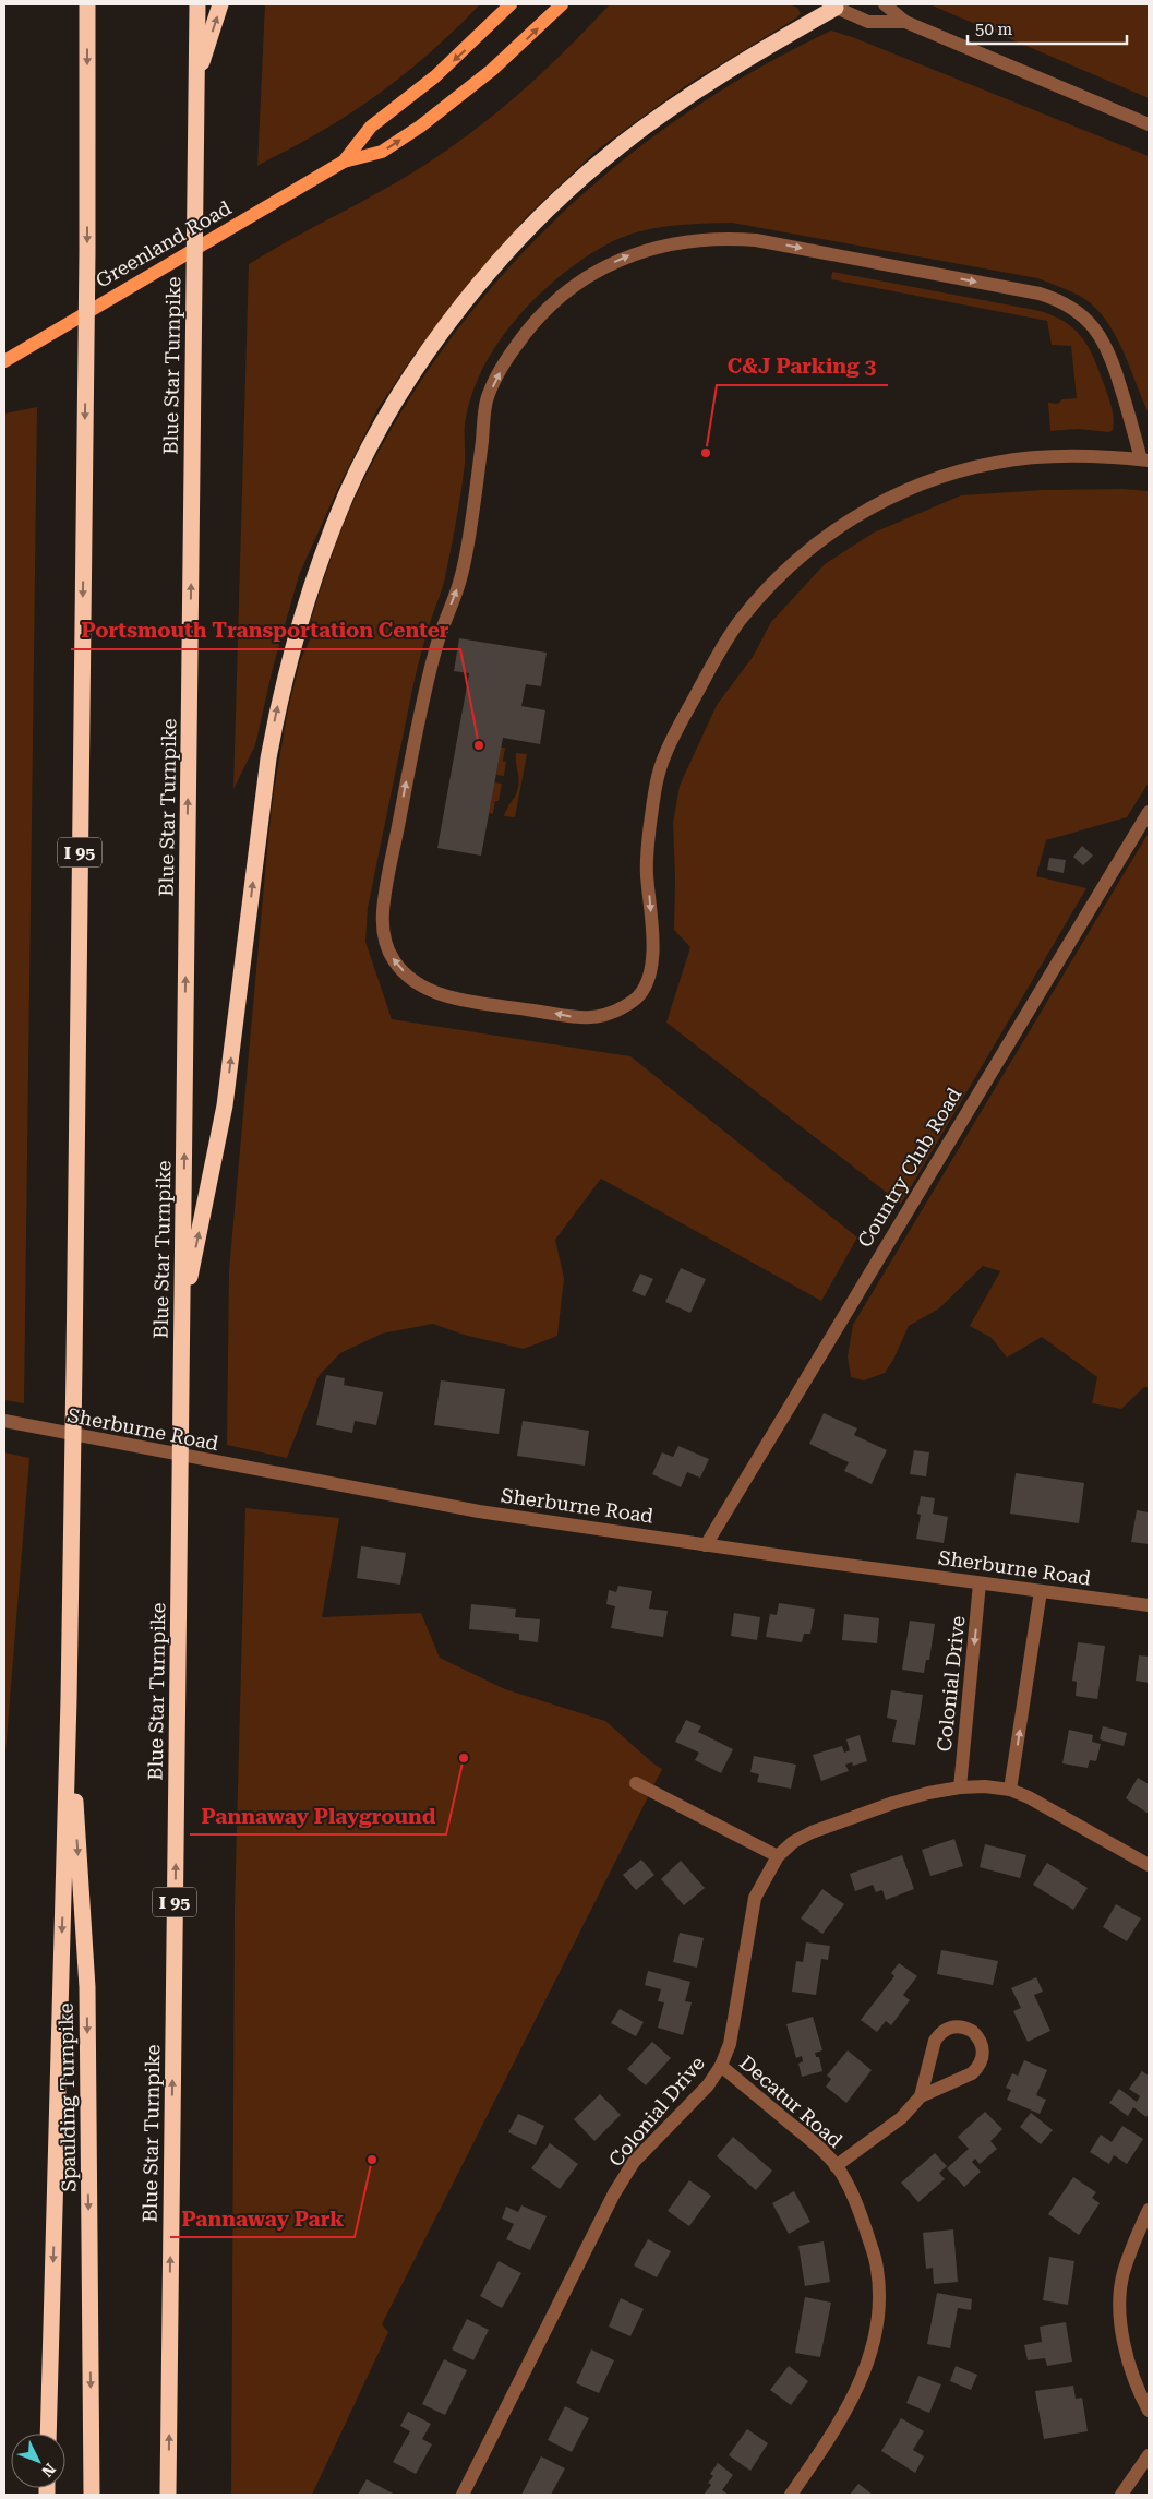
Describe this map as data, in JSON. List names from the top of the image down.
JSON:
{
  "streets": {
    "highway": ["Blue Star Turnpike", "I 95", "Spaulding Turnpike"],
    "main road": ["Greenland Road"],
    "street": [
      "Country Club Road",
      "Sherburne Road",
      "Colonial Drive",
      "Decatur Road"
    ]
  },
  "crossings": [
    ["I 95", "Spaulding Turnpike"],
    ["Country Club Road", "Sherburne Road"],
    ["Sherburne Road", "Colonial Drive"],
    ["Colonial Drive", "Decatur Road"]
  ],
  "places": [
    "C&J Parking 3",
    "Portsmouth Transportation Center",
    "Pannaway Playground",
    "Pannaway Park"
  ],
  "scale_bar": "50 m",
  "north": "bottom right"
}
